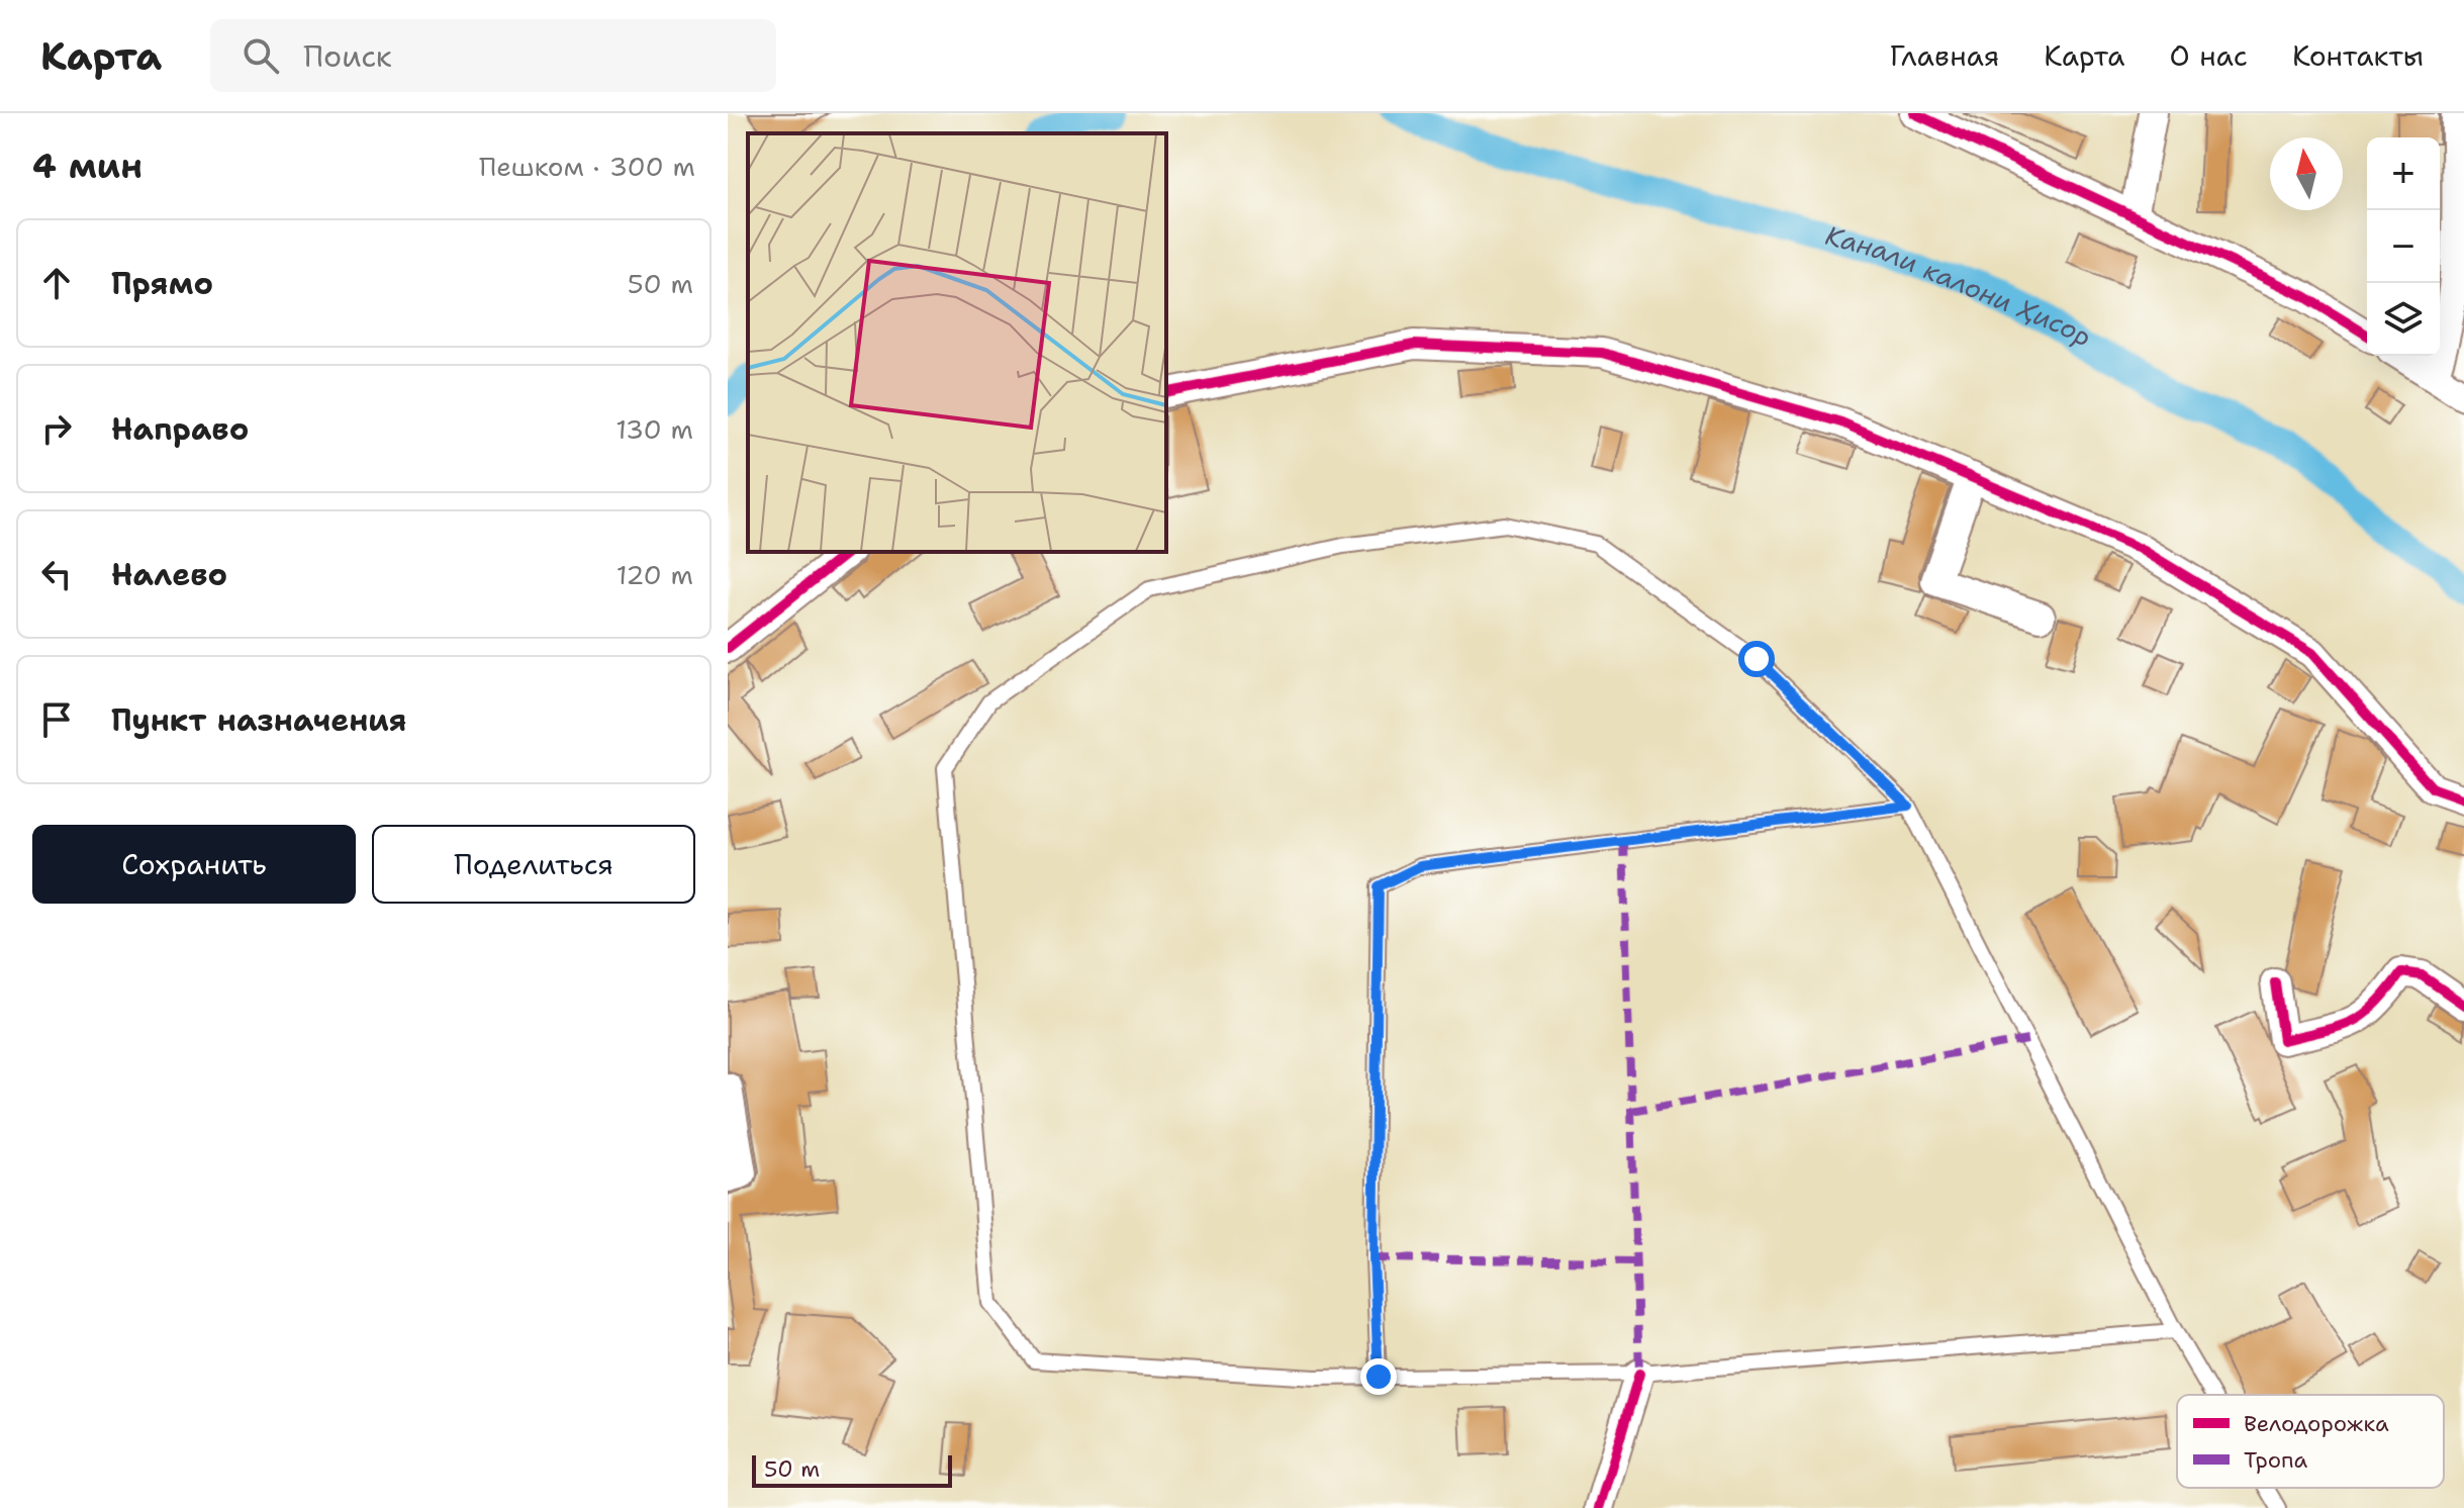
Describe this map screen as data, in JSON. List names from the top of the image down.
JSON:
{
  "water": ["Канали калони Ҳисор"],
  "legend": ["Велодорожка", "Тропа"],
  "scale_bar": "50 m",
  "north": "top",
  "page": {
    "header": "Карта",
    "search": "Поиск",
    "nav": [
      "Главная",
      "Карта",
      "О нас",
      "Контакты"
    ],
    "heading": ["4 мин", "Пешком · 300 m"],
    "map_buttons": ["+", "−"],
    "list": [
      ["Прямо", "50 m"],
      ["Направо", "130 m"],
      ["Налево", "120 m"],
      "Пункт назначения"
    ],
    "buttons": ["Сохранить", "Поделиться"],
    "scale": "50 m"
  }
}
